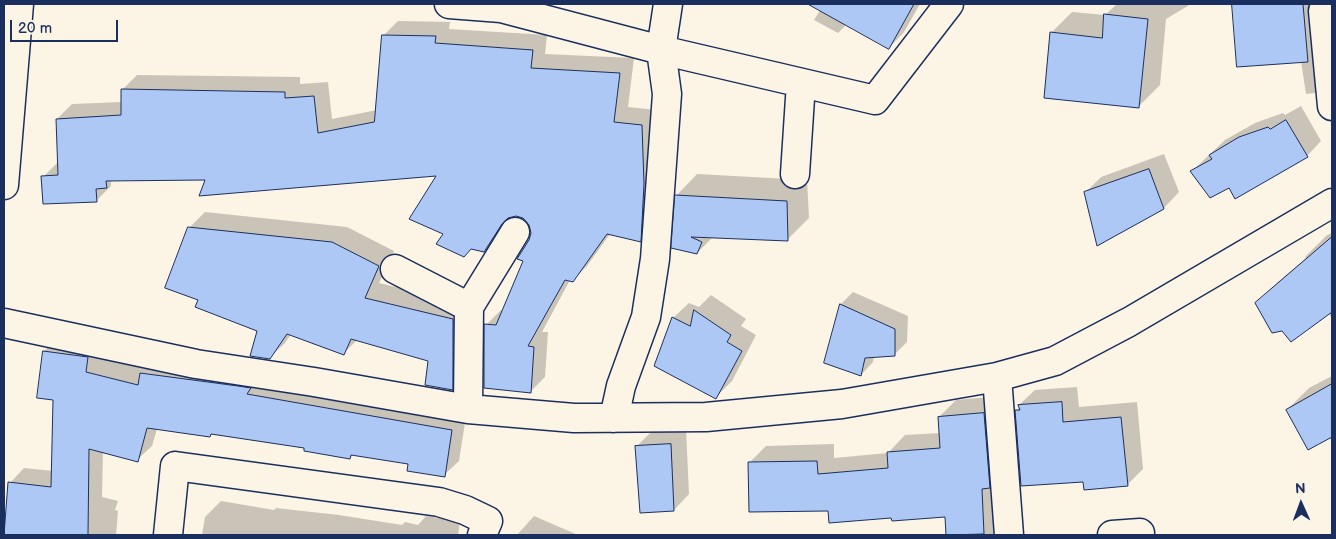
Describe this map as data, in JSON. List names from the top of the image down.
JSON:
{
  "scale_bar": "20 m",
  "north": "top"
}
